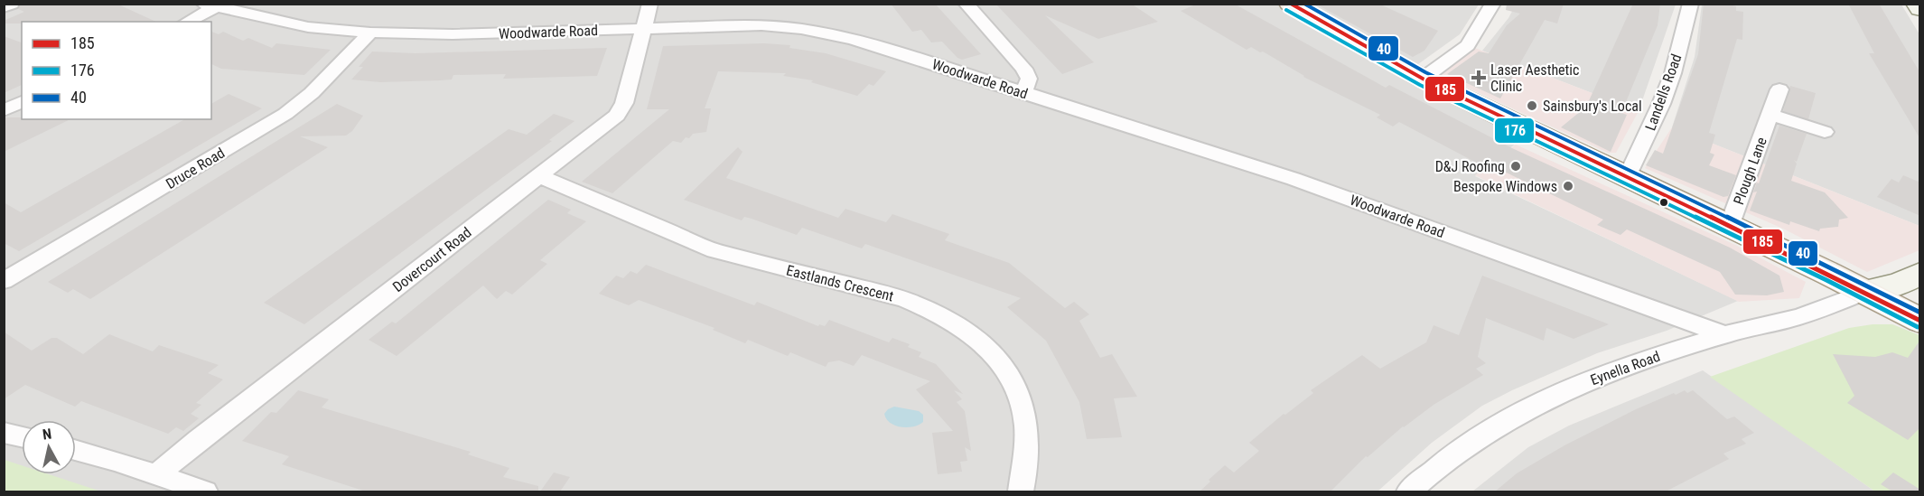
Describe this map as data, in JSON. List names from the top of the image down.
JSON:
{
  "streets": {
    "street": [
      "Woodwarde Road",
      "Landells Road",
      "Druce Road",
      "Plough Lane",
      "Dovercourt Road",
      "Eastlands Crescent",
      "Eynella Road"
    ]
  },
  "crossings": [
    ["Woodwarde Road", "Druce Road"],
    ["Woodwarde Road", "Dovercourt Road"],
    ["Woodwarde Road", "Eynella Road"],
    ["Dovercourt Road", "Eastlands Crescent"]
  ],
  "places": {
    "health": ["Laser Aesthetic Clinic"],
    "other": ["Sainsbury's Local", "D&J Roofing", "Bespoke Windows"]
  },
  "lines": ["transit line 185", "transit line 40", "transit line 176"],
  "legend": ["185", "176", "40"],
  "north": "top"
}
